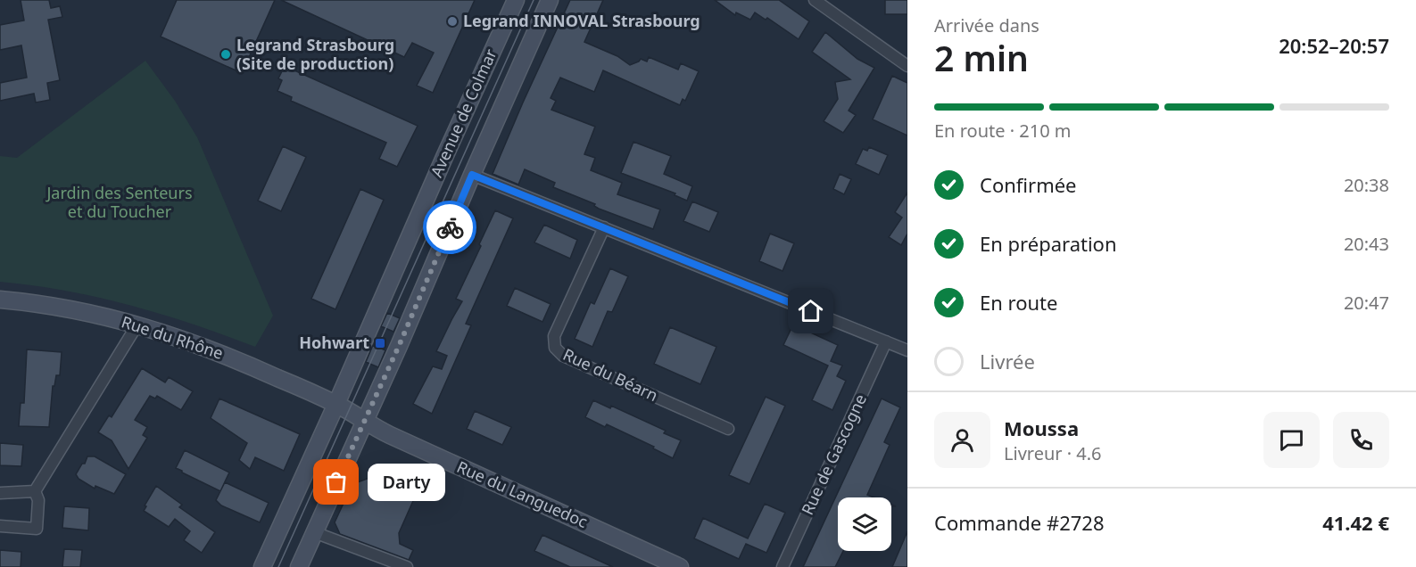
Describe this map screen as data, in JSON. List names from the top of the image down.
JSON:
{
  "streets": {
    "main road": ["Avenue de Colmar", "Rue du Rhône", "Rue du Languedoc"],
    "street": ["Rue du Béarn", "Rue de Gascogne"]
  },
  "crossings": [
    ["Avenue de Colmar", "Rue du Rhône"],
    ["Avenue de Colmar", "Rue du Languedoc"]
  ],
  "parks": ["Jardin des Senteurs et du Toucher"],
  "places": {
    "other": ["Legrand INNOVAL Strasbourg", "Legrand Strasbourg (Site de production)", "Darty"],
    "transit": ["Hohwart"]
  },
  "page": {
    "heading": ["2 min", "Arrivée dans", "20:52–20:57"],
    "panel": [
      "Moussa",
      "Livreur · 4.6",
      "Commande #2728",
      "41.42 €"
    ],
    "bar": "En route · 210 m",
    "list": [
      ["Confirmée", "20:38"],
      ["En préparation", "20:43"],
      ["En route", "20:47"],
      "Livrée"
    ],
    "bubble": "Darty"
  }
}
